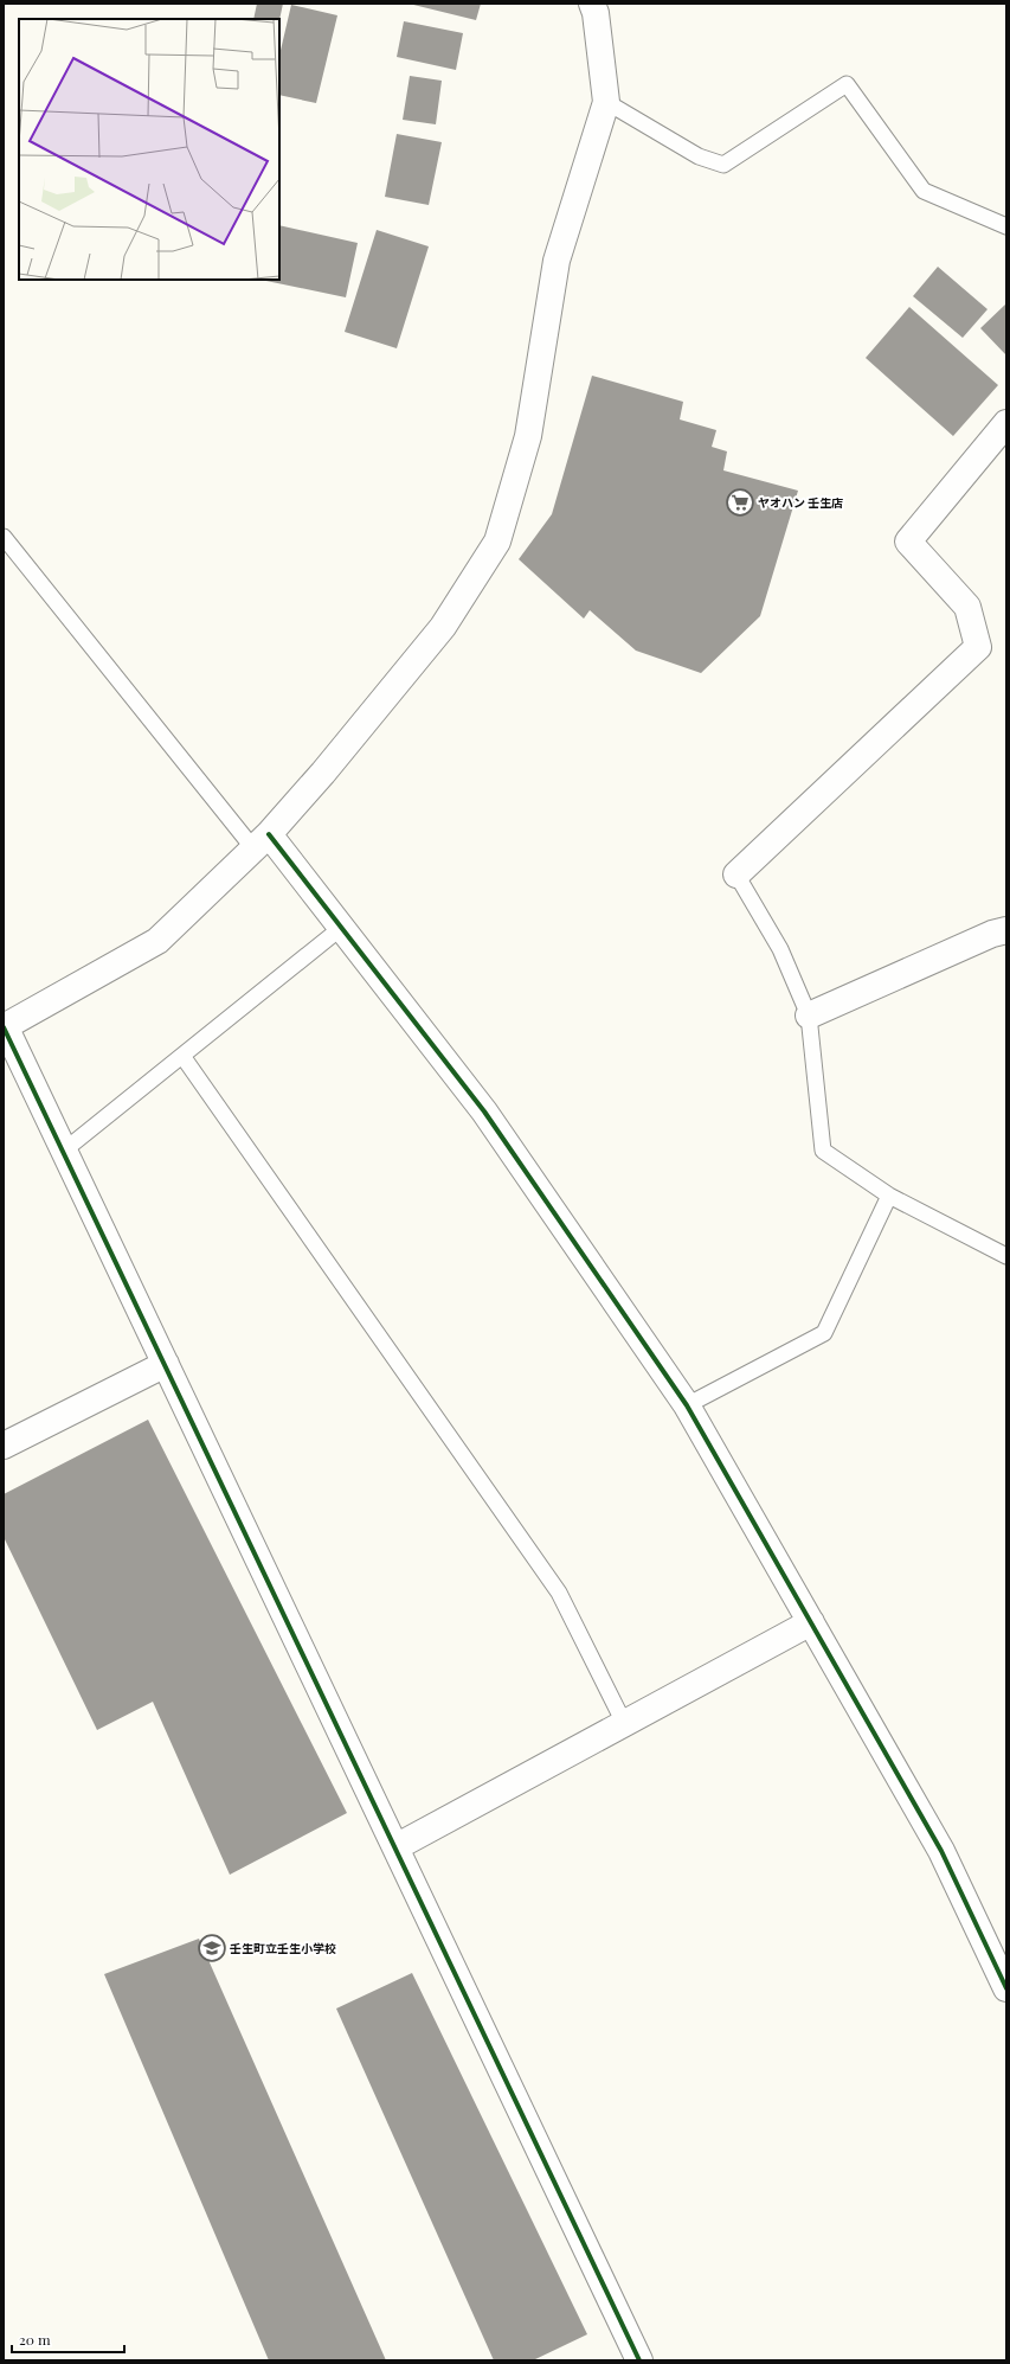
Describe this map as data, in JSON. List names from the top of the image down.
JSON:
{
  "places": {
    "supermarket": ["ヤオハン 壬生店"],
    "school or university": ["壬生町立壬生小学校"]
  },
  "scale_bar": "20 m"
}
